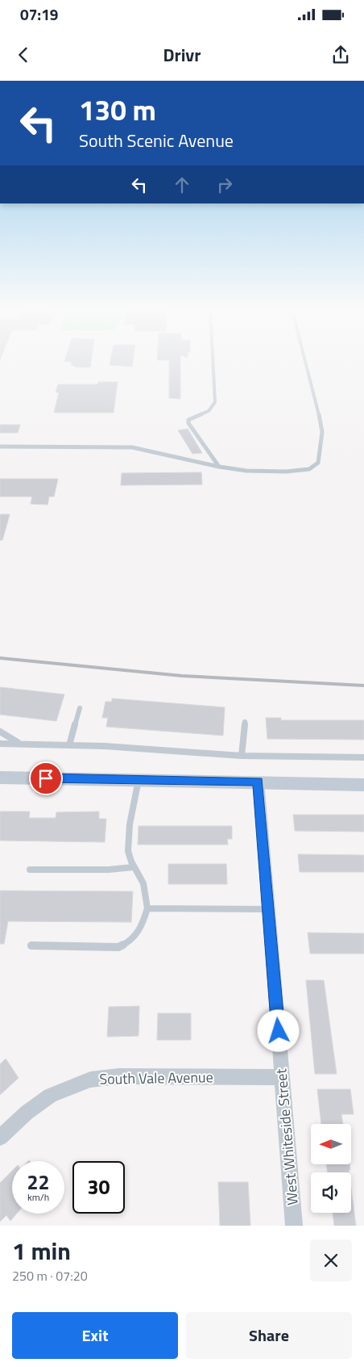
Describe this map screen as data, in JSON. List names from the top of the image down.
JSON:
{
  "streets": {
    "street": ["South Vale Avenue", "West Whiteside Street"]
  },
  "crossings": [
    ["South Vale Avenue", "West Whiteside Street"]
  ],
  "north": "left",
  "page": {
    "status": "07:19",
    "header": "Drivr",
    "turn": ["130 m", "South Scenic Avenue"],
    "speed": "22 km/h",
    "limit": "30",
    "heading": ["1 min", "250 m · 07:20"],
    "buttons": ["Exit", "Share"]
  }
}
